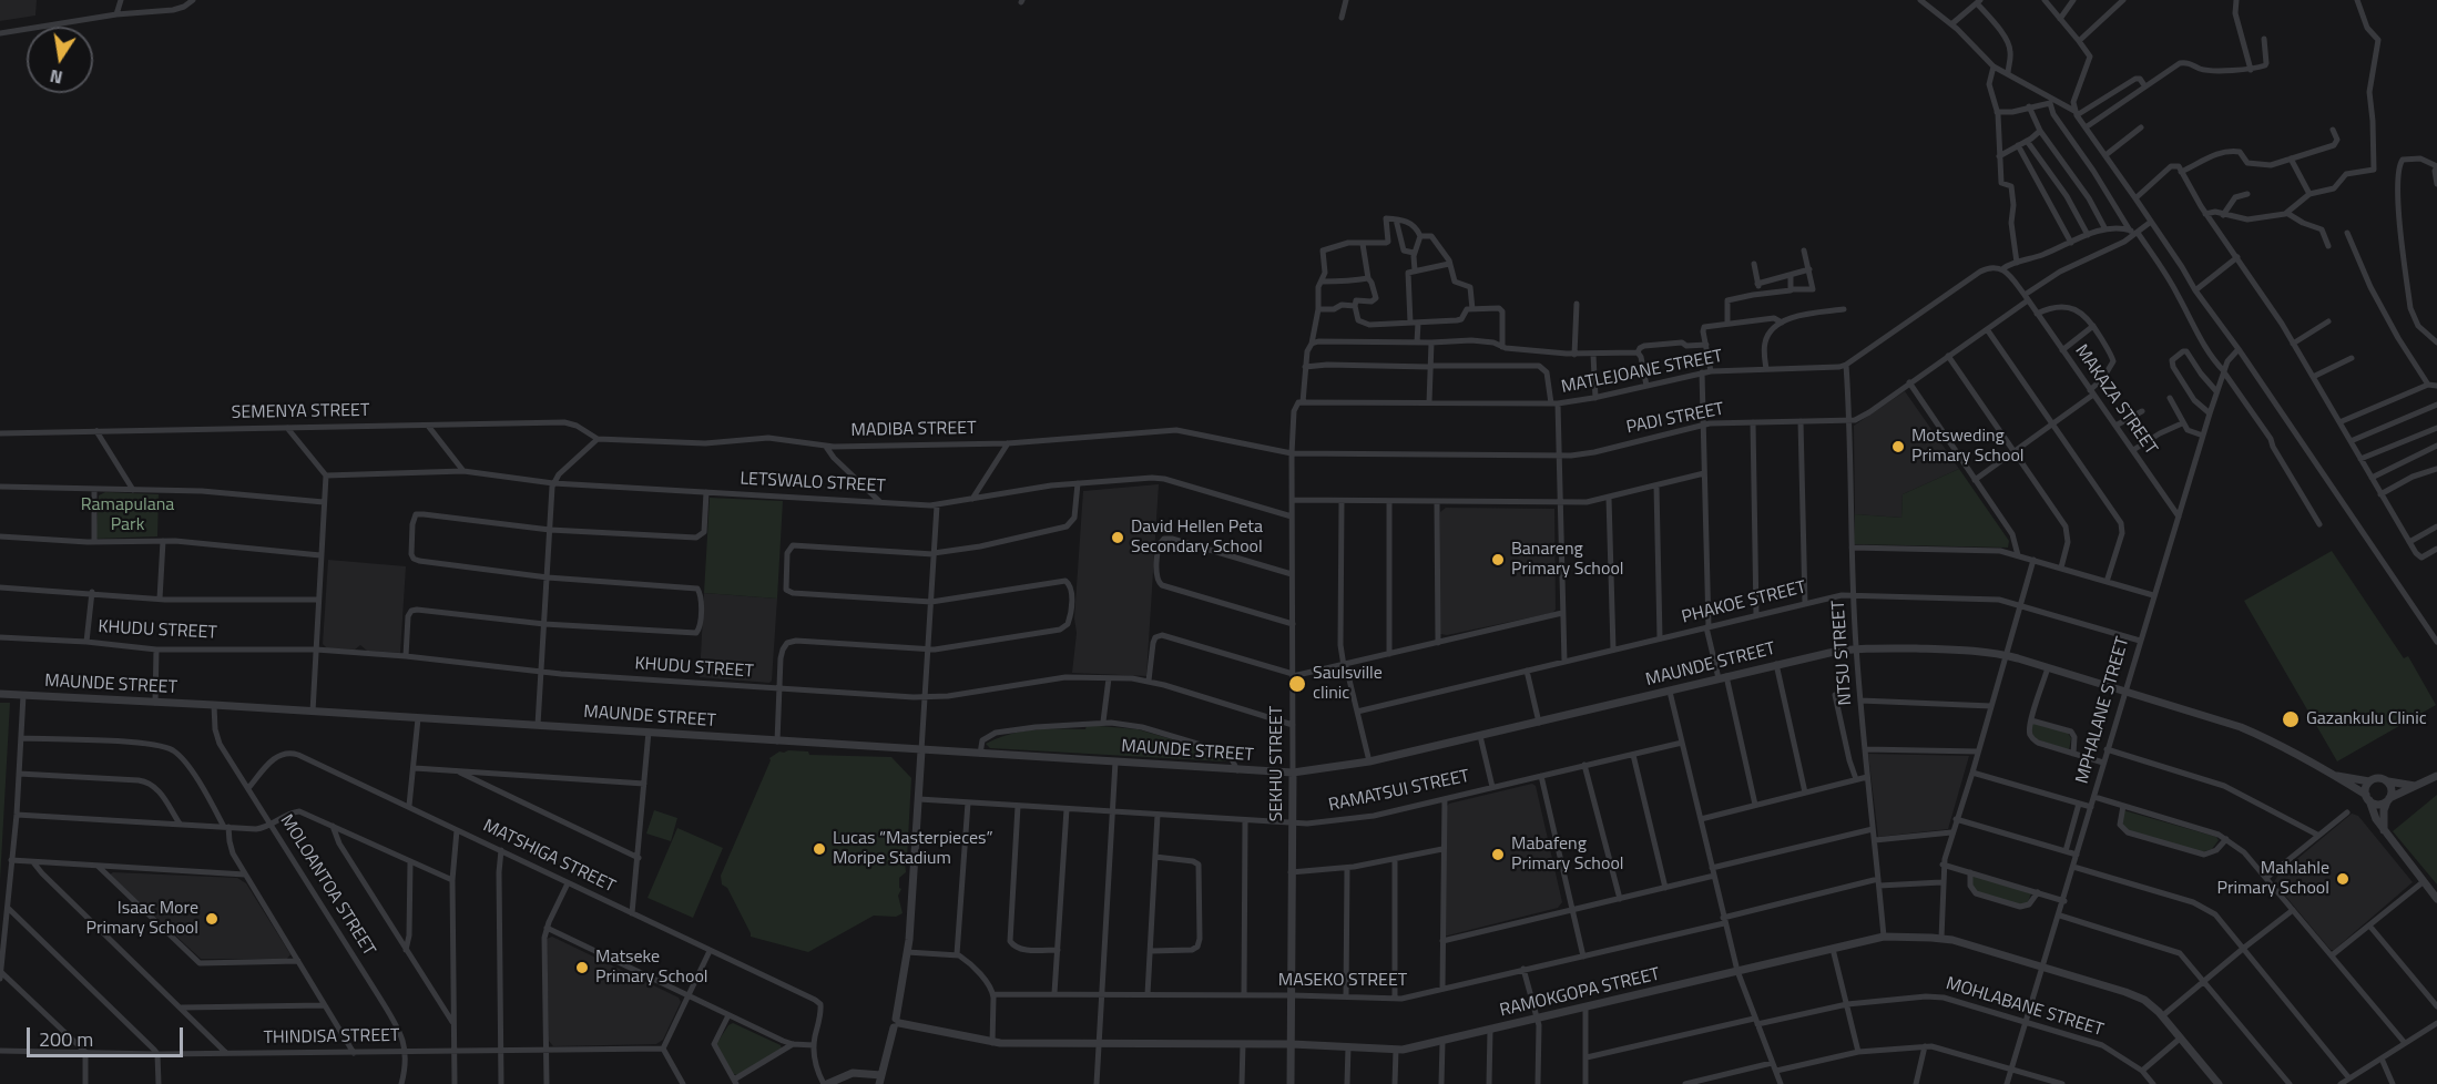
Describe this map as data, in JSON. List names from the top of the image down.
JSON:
{
  "streets": {
    "street": [
      "MATLEJOANE STREET",
      "MAKAZA STREET",
      "SEMENYA STREET",
      "PADI STREET",
      "MADIBA STREET",
      "LETSWALO STREET",
      "PHAKOE STREET",
      "KHUDU STREET",
      "NTSU STREET",
      "MAUNDE STREET",
      "MPHALANE STREET",
      "SEKHU STREET",
      "RAMATSUI STREET",
      "MATSHIGA STREET",
      "MOLOANTOA STREET",
      "MASEKO STREET",
      "RAMOKGOPA STREET",
      "MOHLABANE STREET",
      "THINDISA STREET"
    ]
  },
  "crossings": [
    ["MATLEJOANE STREET", "PADI STREET"],
    ["MATLEJOANE STREET", "NTSU STREET"],
    ["MATLEJOANE STREET", "SEKHU STREET"],
    ["MAKAZA STREET", "PADI STREET"],
    ["MAKAZA STREET", "MPHALANE STREET"],
    ["SEMENYA STREET", "MADIBA STREET"],
    ["PADI STREET", "MADIBA STREET"],
    ["PADI STREET", "NTSU STREET"],
    ["PADI STREET", "SEKHU STREET"],
    ["MADIBA STREET", "SEKHU STREET"],
    ["LETSWALO STREET", "SEKHU STREET"],
    ["PHAKOE STREET", "NTSU STREET"],
    ["PHAKOE STREET", "MPHALANE STREET"],
    ["KHUDU STREET", "SEKHU STREET"],
    ["NTSU STREET", "MAUNDE STREET"],
    ["NTSU STREET", "MASEKO STREET"],
    ["NTSU STREET", "RAMOKGOPA STREET"],
    ["MAUNDE STREET", "MPHALANE STREET"],
    ["MAUNDE STREET", "SEKHU STREET"],
    ["MAUNDE STREET", "MOLOANTOA STREET"],
    ["MPHALANE STREET", "RAMOKGOPA STREET"],
    ["MPHALANE STREET", "MOHLABANE STREET"],
    ["SEKHU STREET", "RAMATSUI STREET"],
    ["SEKHU STREET", "MASEKO STREET"],
    ["SEKHU STREET", "RAMOKGOPA STREET"],
    ["MATSHIGA STREET", "MOLOANTOA STREET"],
    ["MOLOANTOA STREET", "THINDISA STREET"]
  ],
  "parks": ["Ramapulana Park"],
  "places": [
    "Motsweding Primary School",
    "David Hellen Peta Secondary School",
    "Banareng Primary School",
    "Saulsville clinic",
    "Gazankulu Clinic",
    "Lucas “Masterpieces” Moripe Stadium",
    "Mabafeng Primary School",
    "Mahlahle Primary School",
    "Isaac More Primary School",
    "Matseke Primary School"
  ],
  "scale_bar": "200 m",
  "north": "bottom"
}
